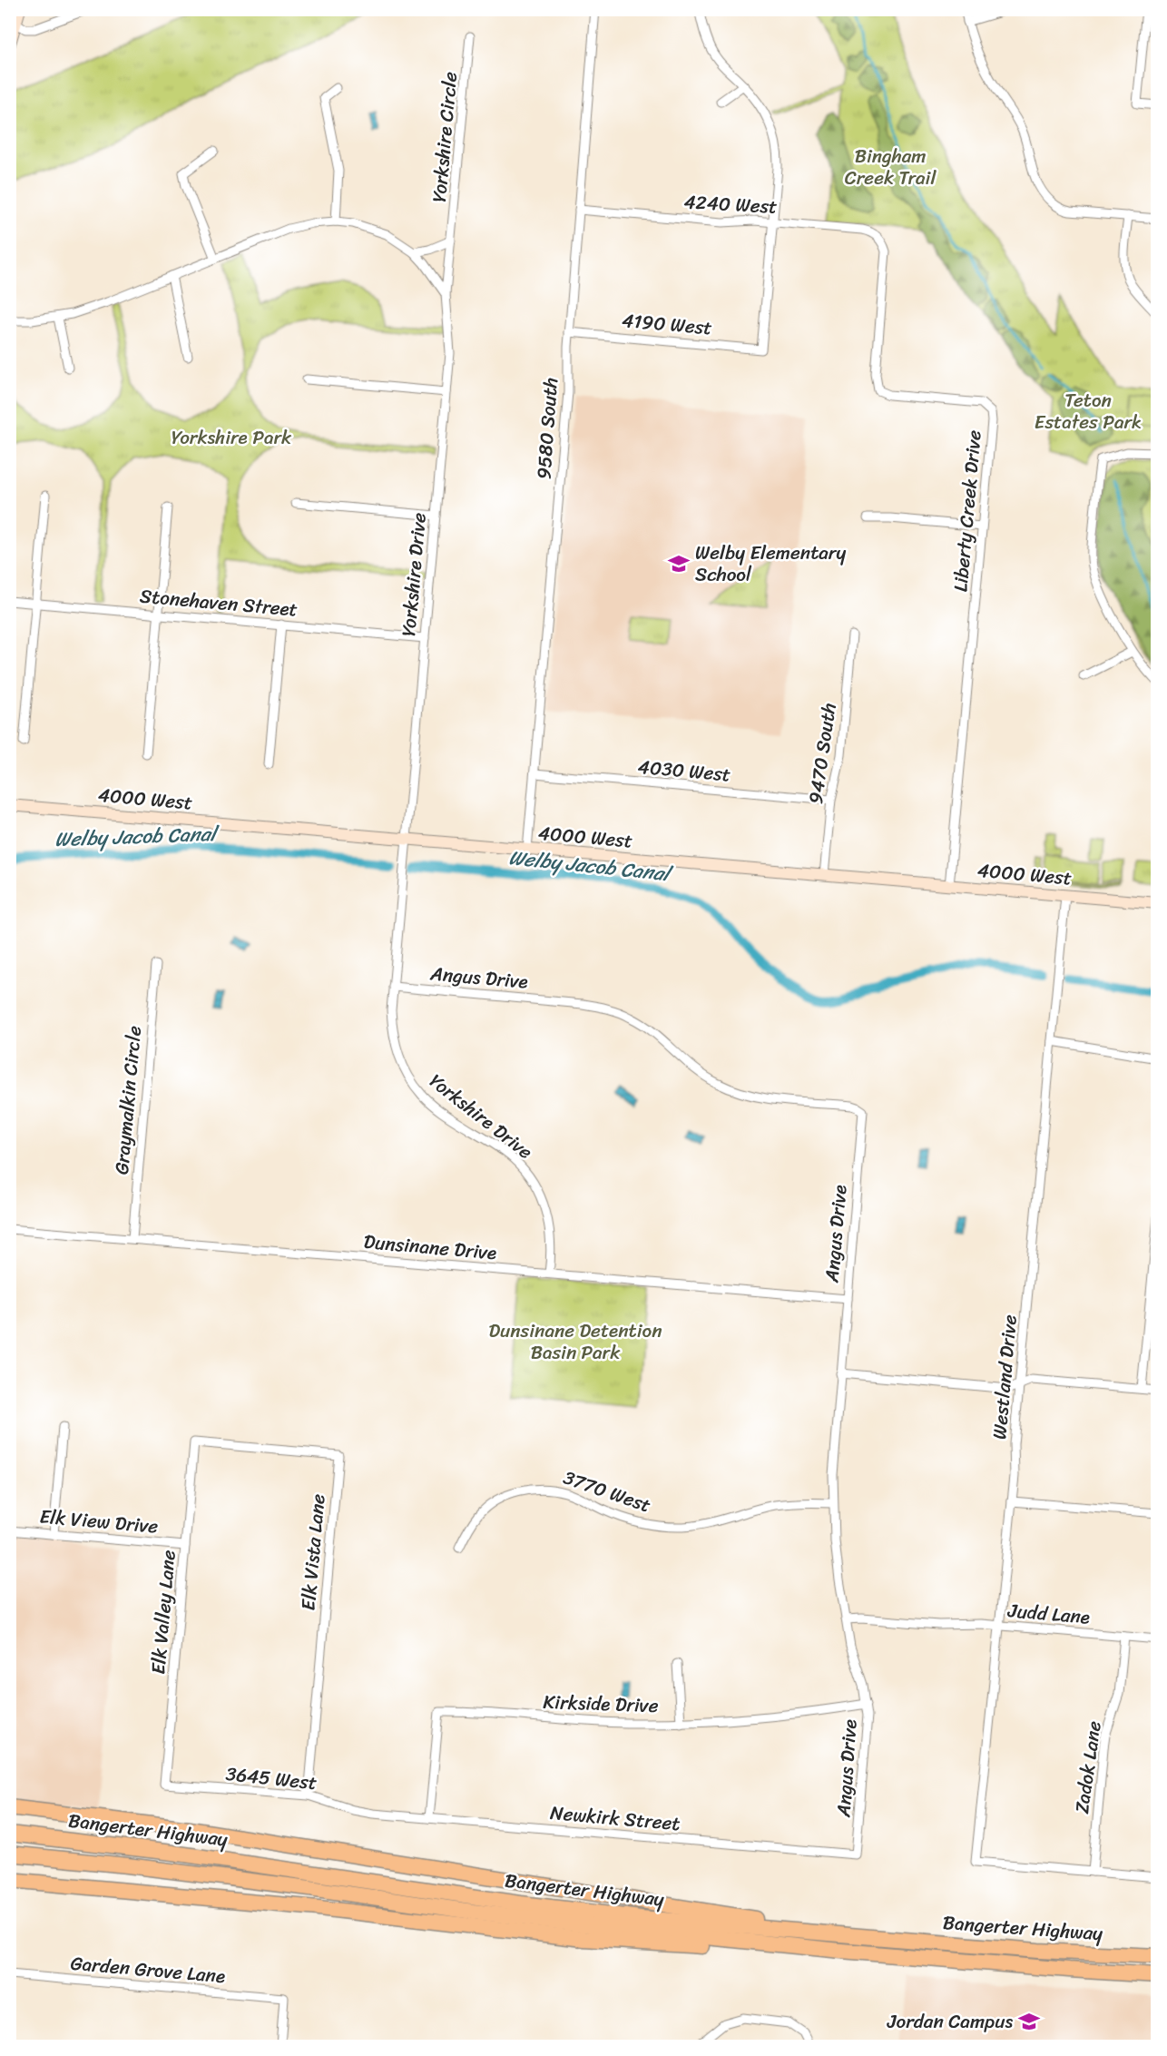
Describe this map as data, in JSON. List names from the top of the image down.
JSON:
{
  "streets": {
    "highway": ["Bangerter Highway"],
    "main road": ["4000 West"],
    "street": [
      "Yorkshire Circle",
      "4240 West",
      "4190 West",
      "9580 South",
      "Liberty Creek Drive",
      "Yorkshire Drive",
      "Stonehaven Street",
      "9470 South",
      "4030 West",
      "Angus Drive",
      "Graymalkin Circle",
      "Dunsinane Drive",
      "Westland Drive",
      "3770 West",
      "Elk View Drive",
      "Elk Vista Lane",
      "Elk Valley Lane",
      "Judd Lane",
      "Kirkside Drive",
      "Zadok Lane",
      "3645 West",
      "Newkirk Street",
      "Garden Grove Lane"
    ]
  },
  "crossings": [
    ["Yorkshire Circle", "Yorkshire Drive"],
    ["4240 West", "4190 West"],
    ["4240 West", "9580 South"],
    ["4240 West", "Liberty Creek Drive"],
    ["4190 West", "9580 South"],
    ["9580 South", "4030 West"],
    ["9580 South", "4000 West"],
    ["Liberty Creek Drive", "4000 West"],
    ["Yorkshire Drive", "Stonehaven Street"],
    ["Yorkshire Drive", "4000 West"],
    ["Yorkshire Drive", "Angus Drive"],
    ["Yorkshire Drive", "Dunsinane Drive"],
    ["9470 South", "4030 West"],
    ["9470 South", "4000 West"],
    ["4000 West", "Westland Drive"],
    ["Angus Drive", "Dunsinane Drive"],
    ["Angus Drive", "3770 West"],
    ["Angus Drive", "Judd Lane"],
    ["Angus Drive", "Kirkside Drive"],
    ["Angus Drive", "Newkirk Street"],
    ["Graymalkin Circle", "Dunsinane Drive"],
    ["Westland Drive", "Judd Lane"],
    ["Westland Drive", "Zadok Lane"],
    ["Elk View Drive", "Elk Valley Lane"],
    ["Elk Vista Lane", "Elk Valley Lane"],
    ["Elk Vista Lane", "3645 West"],
    ["Elk Valley Lane", "3645 West"],
    ["Judd Lane", "Zadok Lane"],
    ["Kirkside Drive", "Newkirk Street"],
    ["3645 West", "Newkirk Street"]
  ],
  "water": ["Welby Jacob Canal"],
  "parks": [
    "Bingham Creek Trail",
    "Teton Estates Park",
    "Yorkshire Park",
    "Dunsinane Detention Basin Park"
  ],
  "places": {
    "school or university": ["Welby Elementary School", "Jordan Campus"]
  }
}
